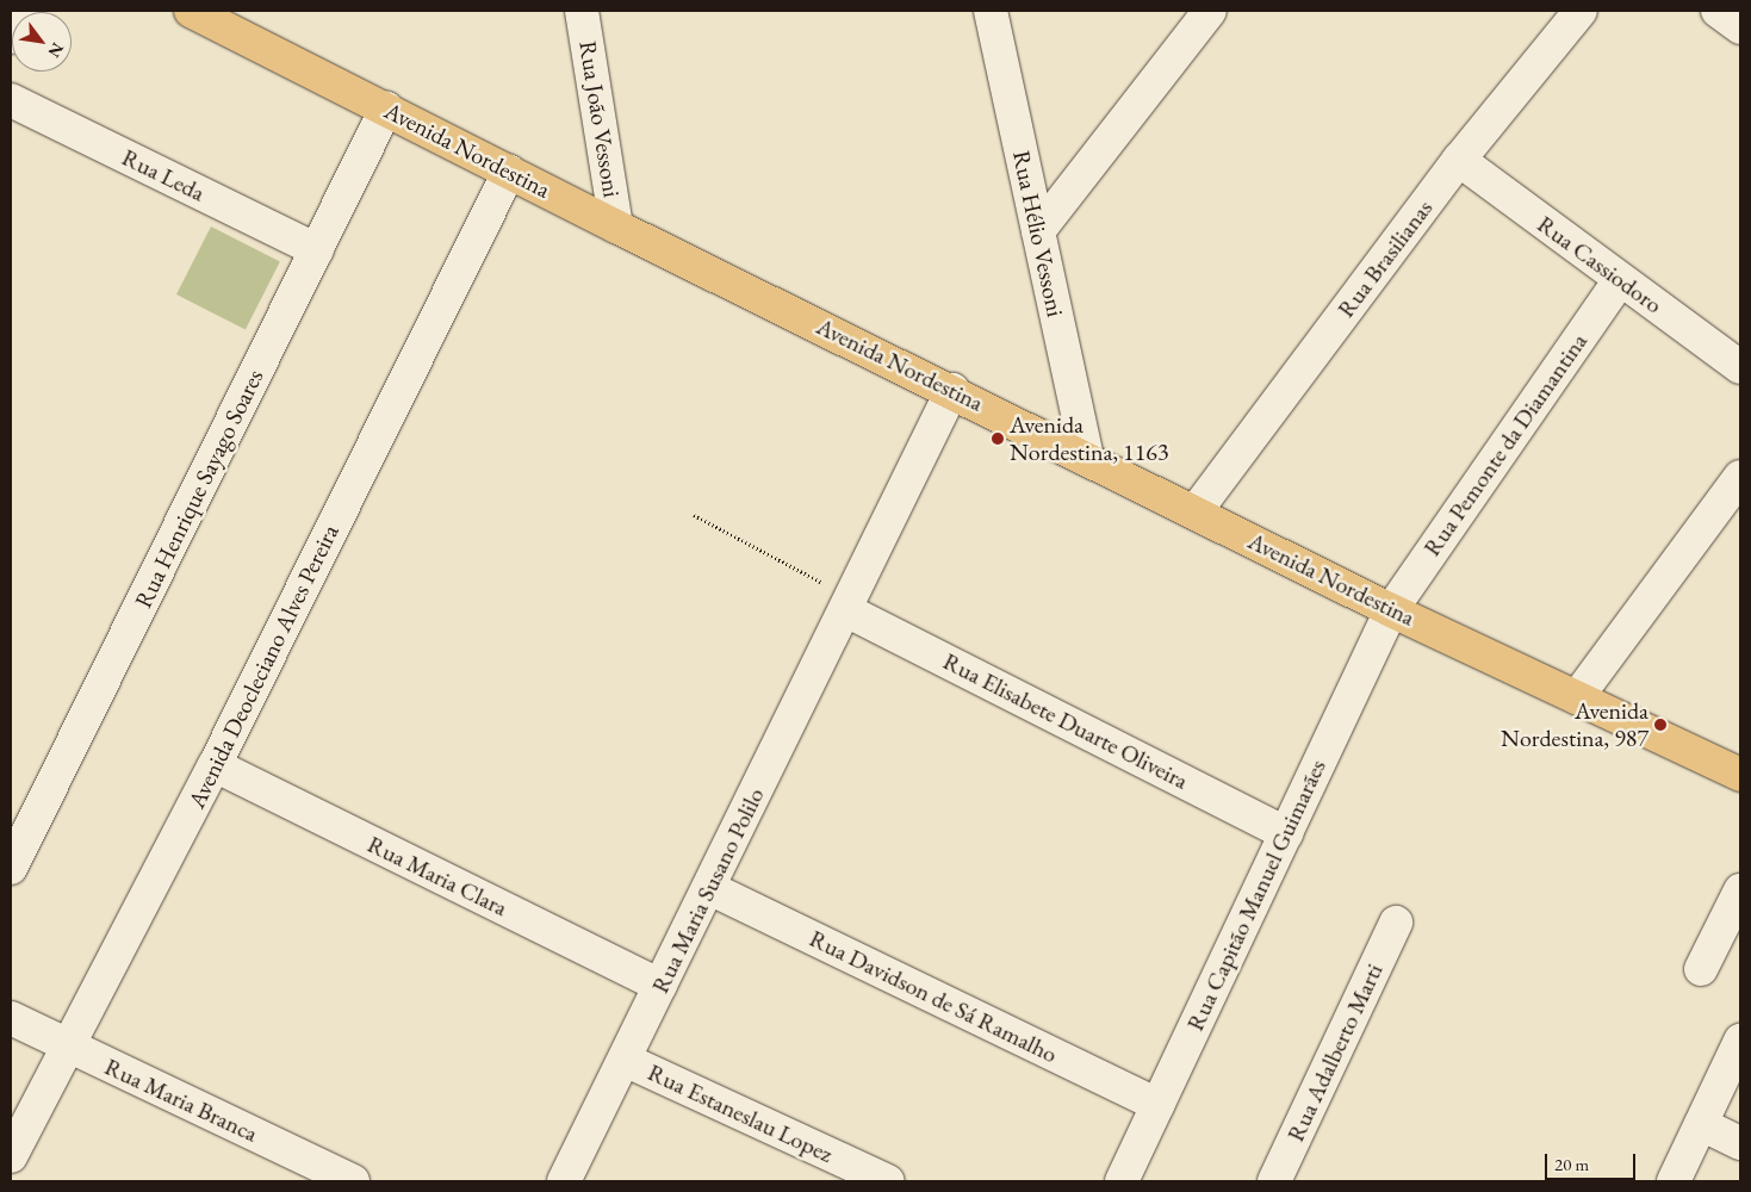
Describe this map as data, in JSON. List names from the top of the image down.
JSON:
{
  "streets": {
    "main road": ["Avenida Nordestina"],
    "street": [
      "Rua João Vessoni",
      "Rua Leda",
      "Rua Hélio Vessoni",
      "Rua Brasilianas",
      "Rua Cassiodoro",
      "Rua Pemonte da Diamantina",
      "Rua Henrique Sayago Soares",
      "Avenida Deocleciano Alves Pereira",
      "Rua Elisabete Duarte Oliveira",
      "Rua Maria Clara",
      "Rua Maria Susano Polilo",
      "Rua Capitão Manuel Guimarães",
      "Rua Davidson de Sá Ramalho",
      "Rua Adalberto Marti",
      "Rua Maria Branca",
      "Rua Estaneslau Lopez"
    ]
  },
  "crossings": [
    ["Rua João Vessoni", "Avenida Nordestina"],
    ["Avenida Nordestina", "Rua Hélio Vessoni"],
    ["Avenida Nordestina", "Rua Brasilianas"],
    ["Avenida Nordestina", "Rua Pemonte da Diamantina"],
    ["Avenida Nordestina", "Rua Henrique Sayago Soares"],
    ["Avenida Nordestina", "Avenida Deocleciano Alves Pereira"],
    ["Avenida Nordestina", "Rua Maria Susano Polilo"],
    ["Avenida Nordestina", "Rua Capitão Manuel Guimarães"],
    ["Rua Leda", "Rua Henrique Sayago Soares"],
    ["Rua Brasilianas", "Rua Cassiodoro"],
    ["Rua Cassiodoro", "Rua Pemonte da Diamantina"],
    ["Rua Pemonte da Diamantina", "Rua Capitão Manuel Guimarães"],
    ["Avenida Deocleciano Alves Pereira", "Rua Maria Clara"],
    ["Avenida Deocleciano Alves Pereira", "Rua Maria Branca"],
    ["Rua Elisabete Duarte Oliveira", "Rua Maria Susano Polilo"],
    ["Rua Elisabete Duarte Oliveira", "Rua Capitão Manuel Guimarães"],
    ["Rua Maria Clara", "Rua Maria Susano Polilo"],
    ["Rua Maria Susano Polilo", "Rua Davidson de Sá Ramalho"],
    ["Rua Maria Susano Polilo", "Rua Estaneslau Lopez"],
    ["Rua Capitão Manuel Guimarães", "Rua Davidson de Sá Ramalho"]
  ],
  "places": ["Avenida Nordestina, 1163", "Avenida Nordestina, 987"],
  "scale_bar": "20 m",
  "north": "bottom right"
}
